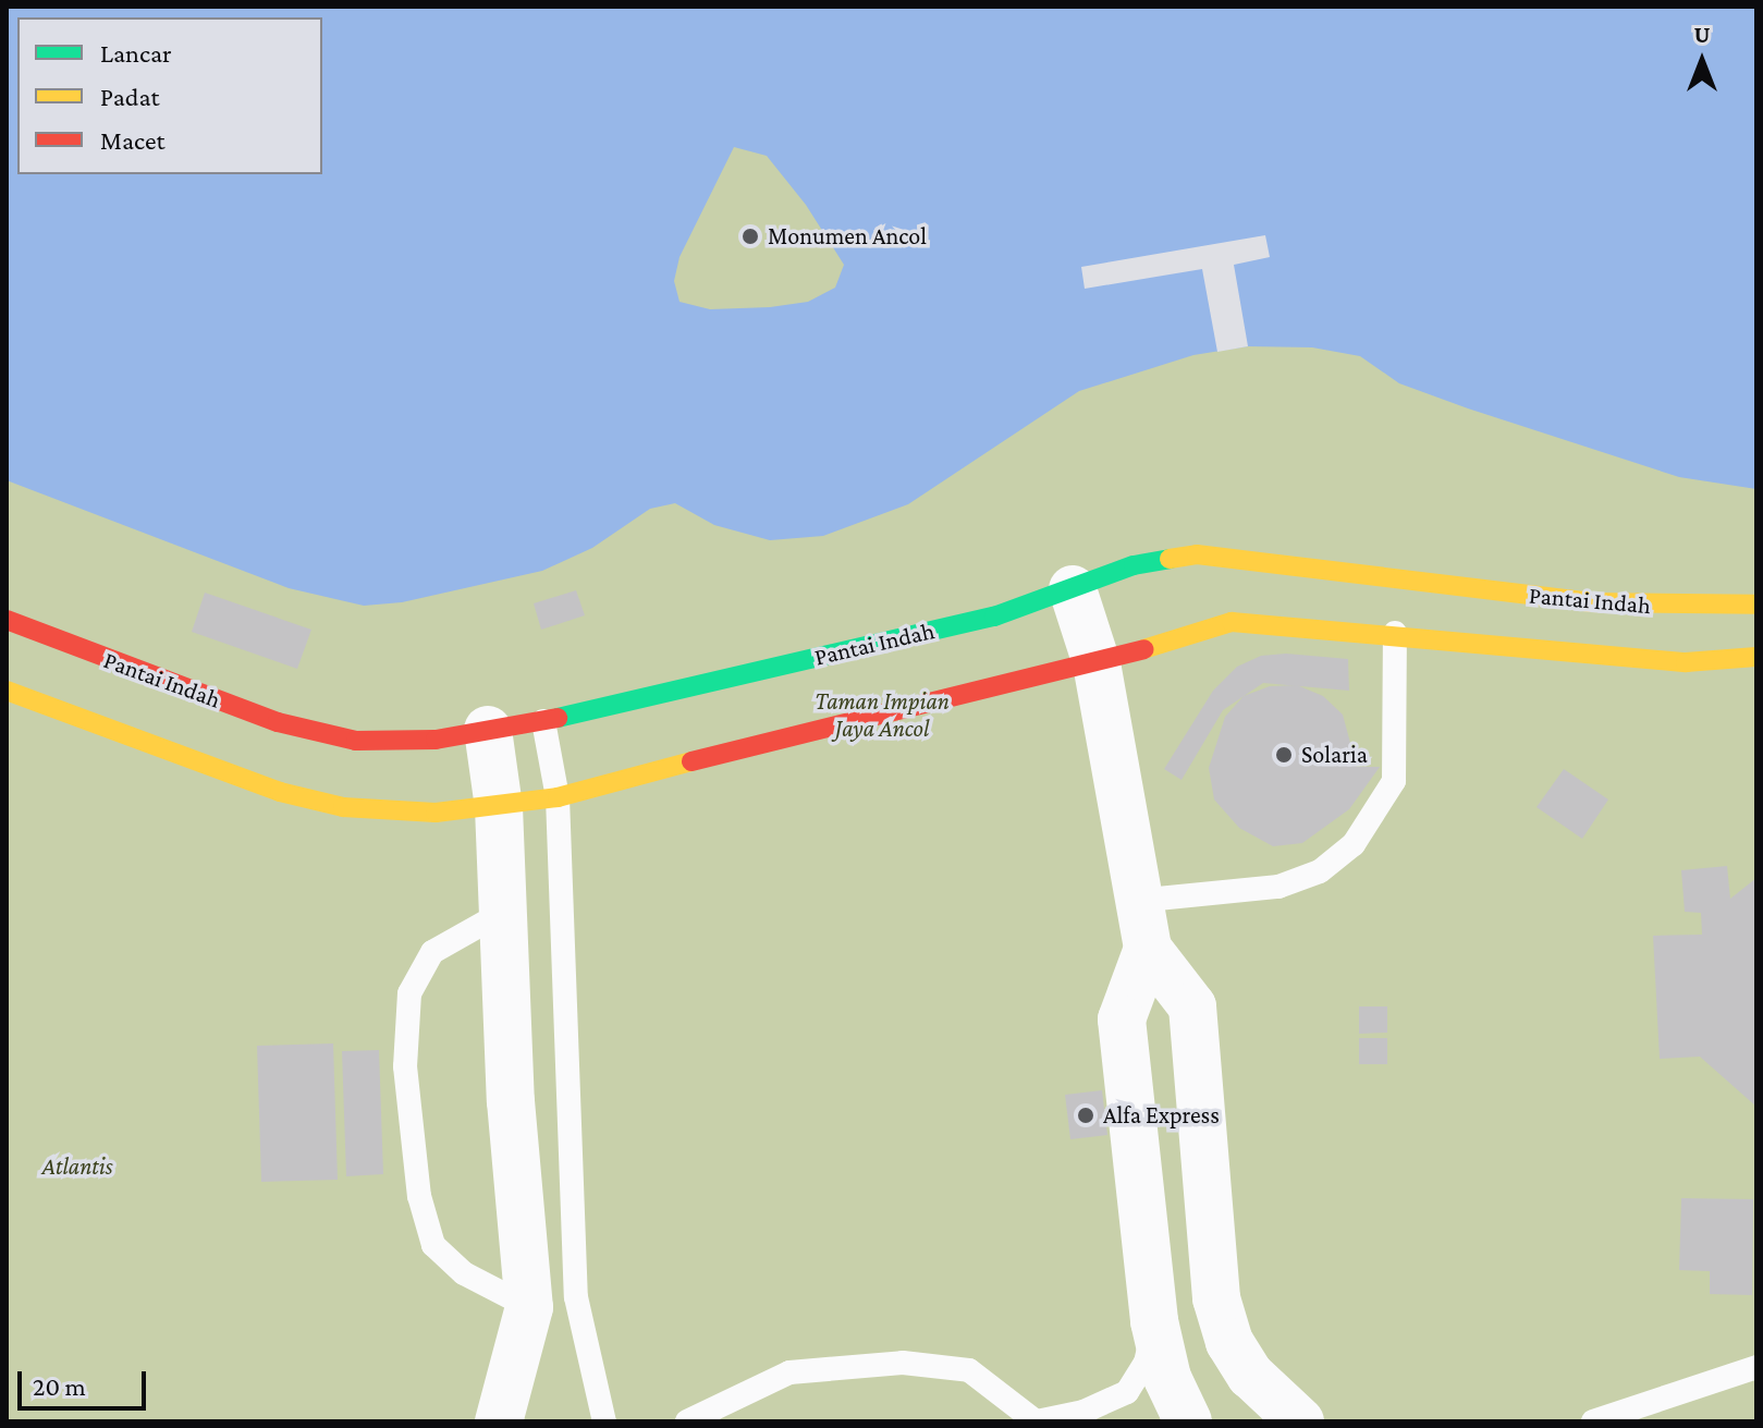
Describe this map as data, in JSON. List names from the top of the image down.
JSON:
{
  "streets": {
    "street": ["Pantai Indah"]
  },
  "parks": ["Taman Impian Jaya Ancol", "Atlantis"],
  "places": ["Monumen Ancol", "Solaria", "Alfa Express"],
  "legend": ["Lancar", "Padat", "Macet"],
  "scale_bar": "20 m",
  "north": "top"
}
